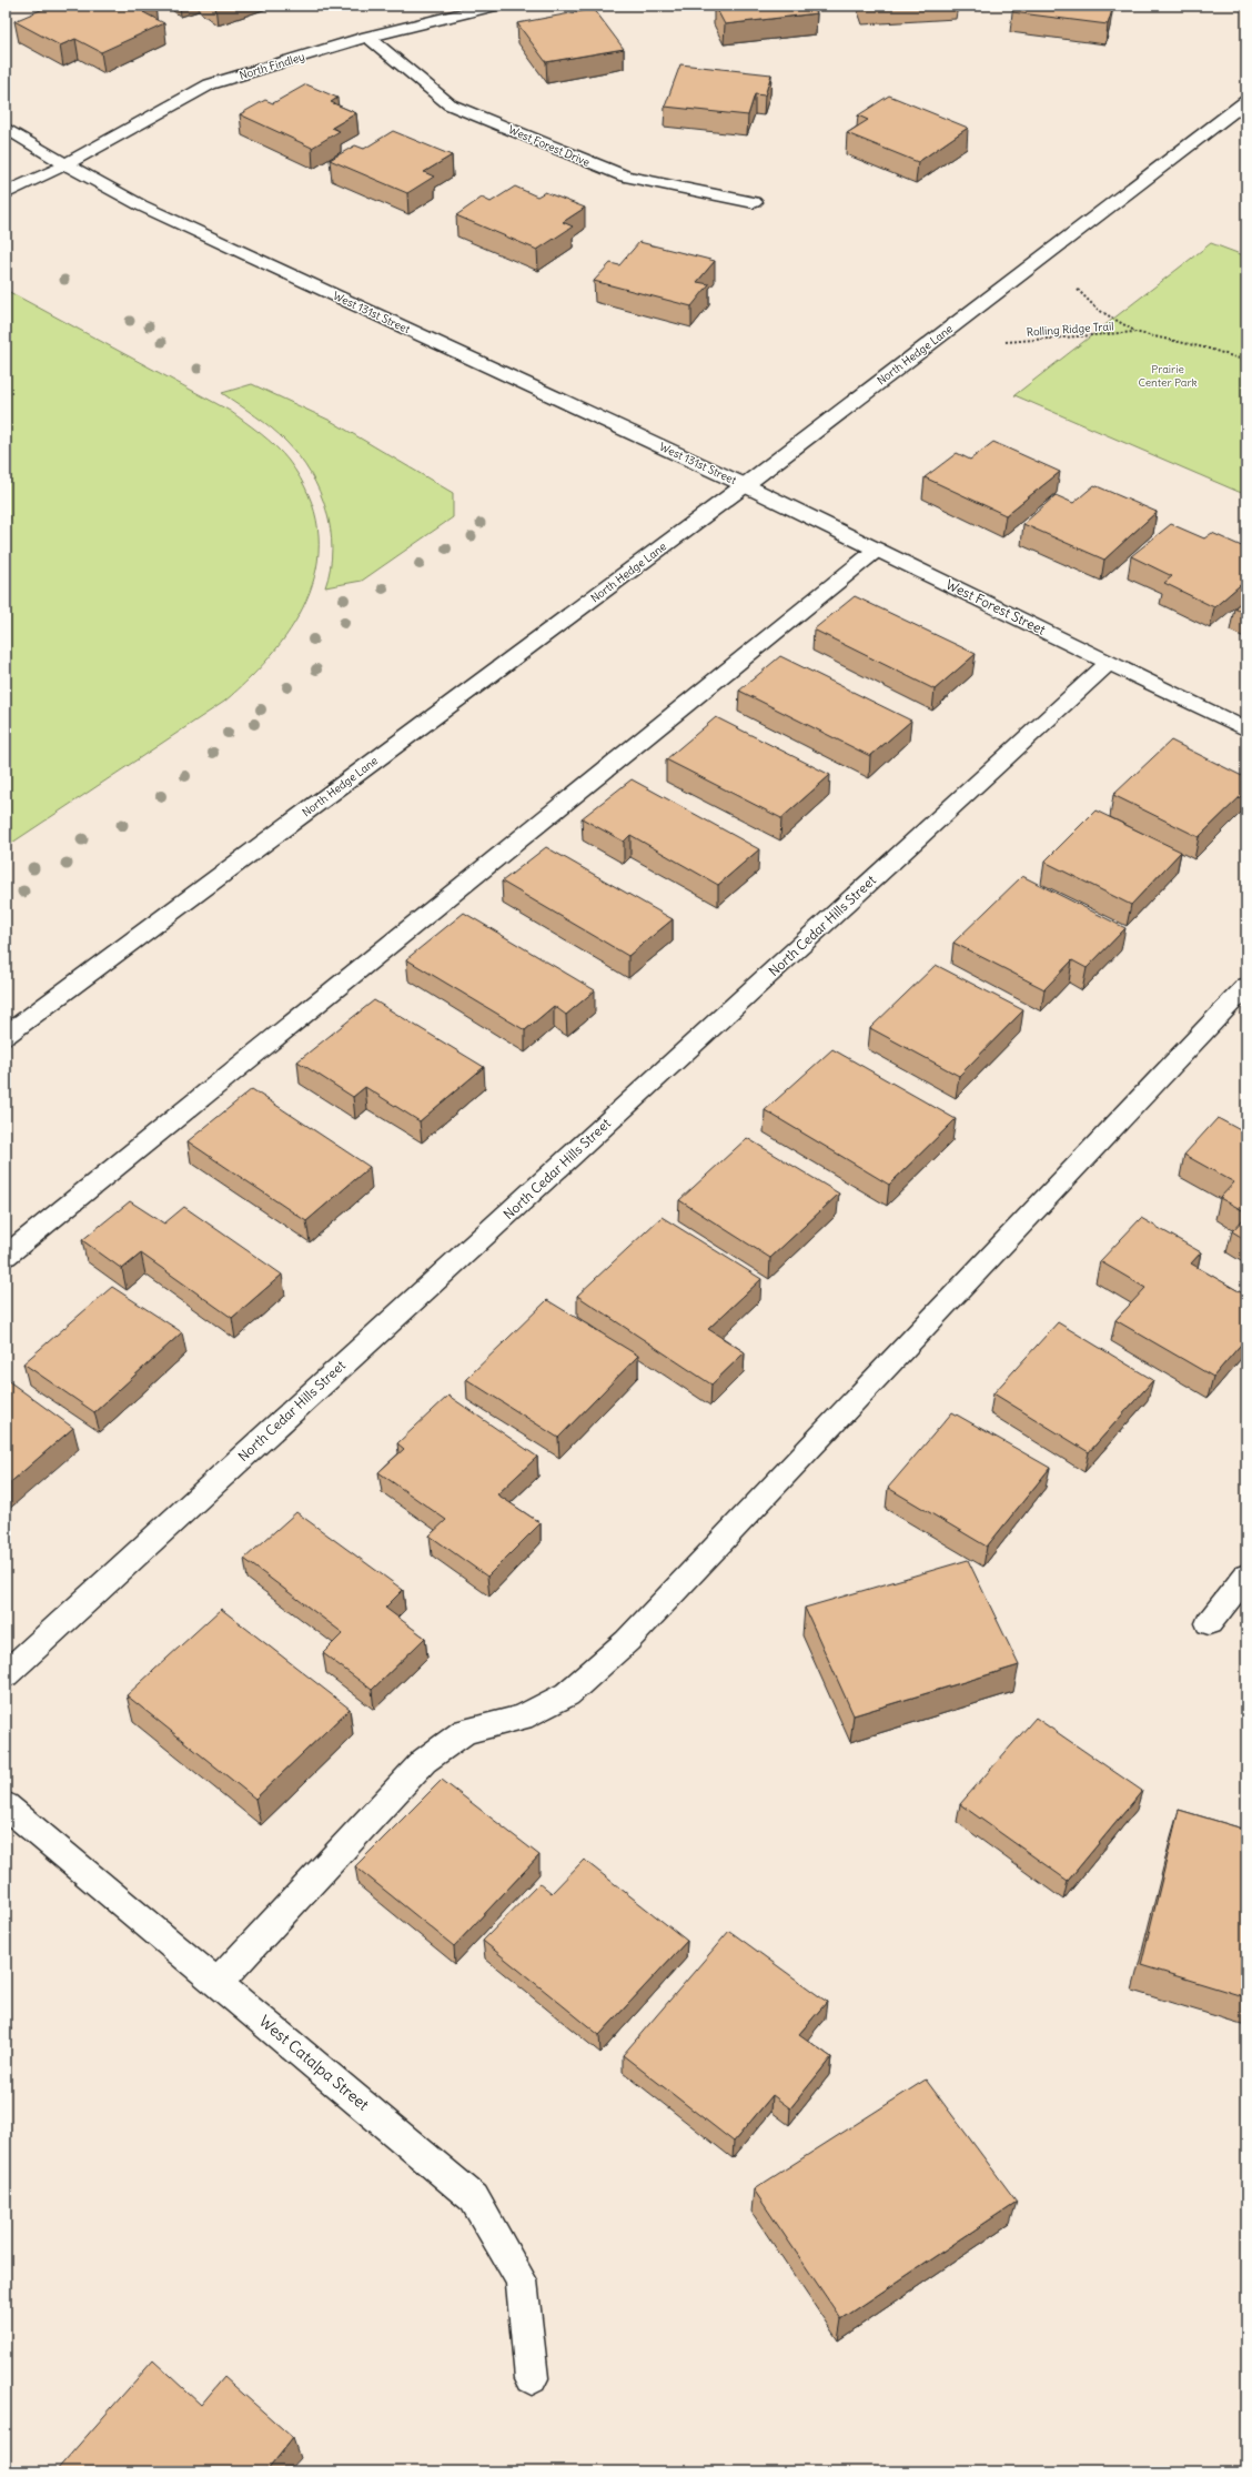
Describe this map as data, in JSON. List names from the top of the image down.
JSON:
{
  "streets": {
    "street": [
      "North Findley",
      "West Forest Drive",
      "West 131st Street",
      "North Hedge Lane",
      "West Forest Street",
      "North Cedar Hills Street",
      "West Catalpa Street"
    ],
    "path": ["Rolling Ridge Trail"]
  },
  "crossings": [
    ["North Findley", "West Forest Drive"],
    ["North Findley", "West 131st Street"],
    ["West 131st Street", "North Hedge Lane"],
    ["West 131st Street", "West Forest Street"],
    ["North Hedge Lane", "West Forest Street"],
    ["West Forest Street", "North Cedar Hills Street"]
  ],
  "parks": ["Prairie Center Park"]
}
